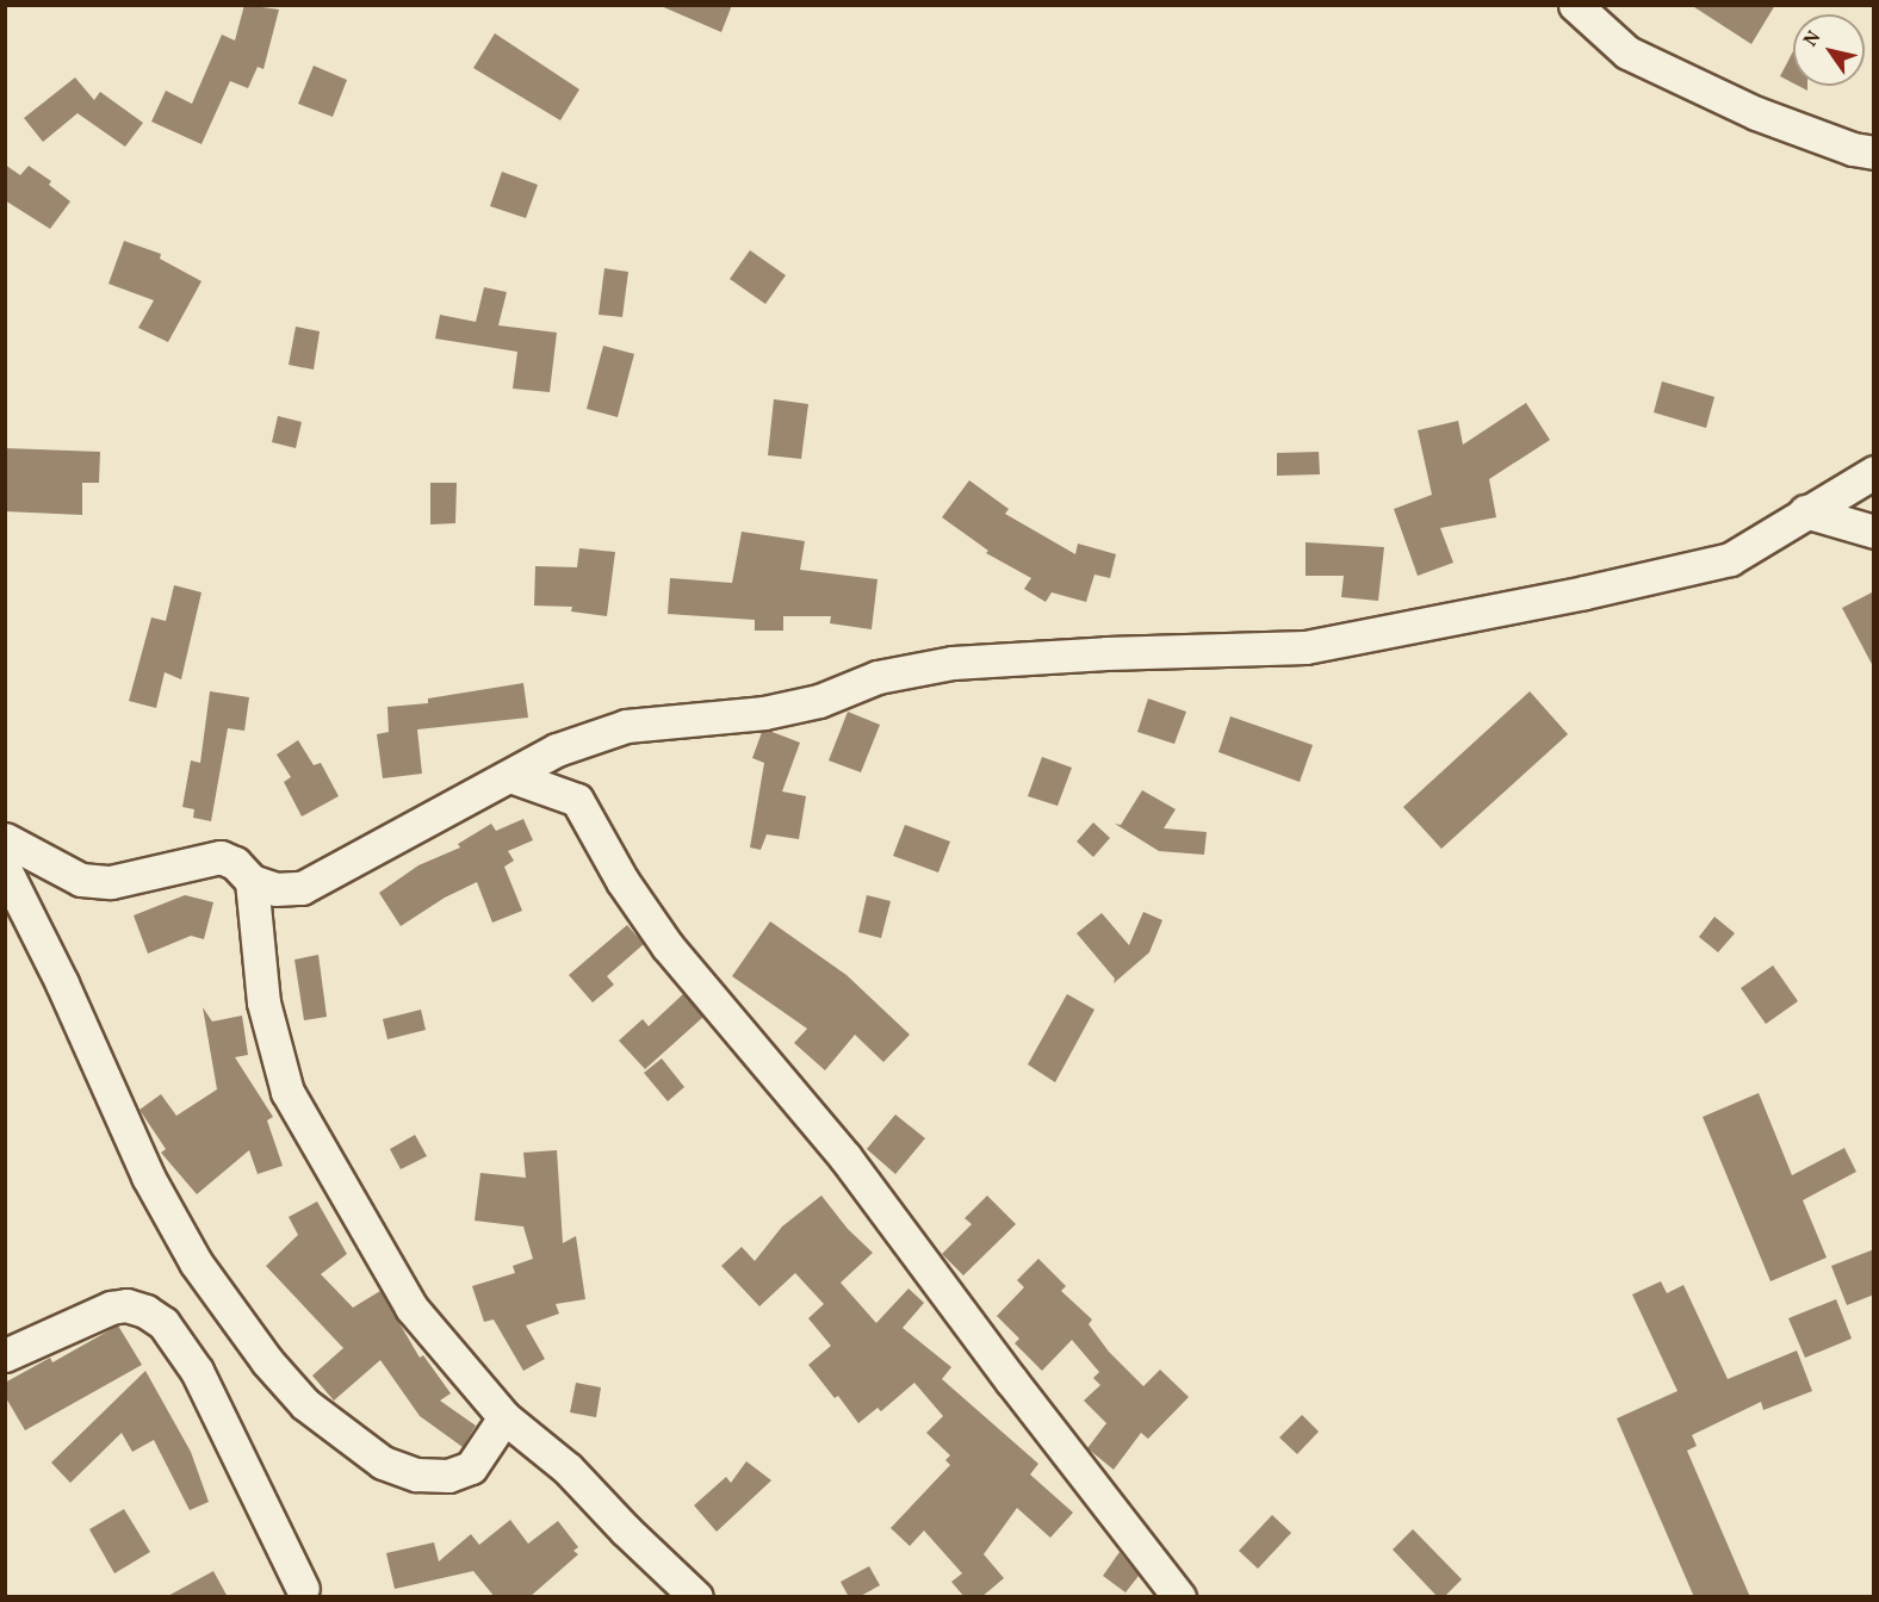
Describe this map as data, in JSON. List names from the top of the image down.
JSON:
{
  "north": "top left"
}
